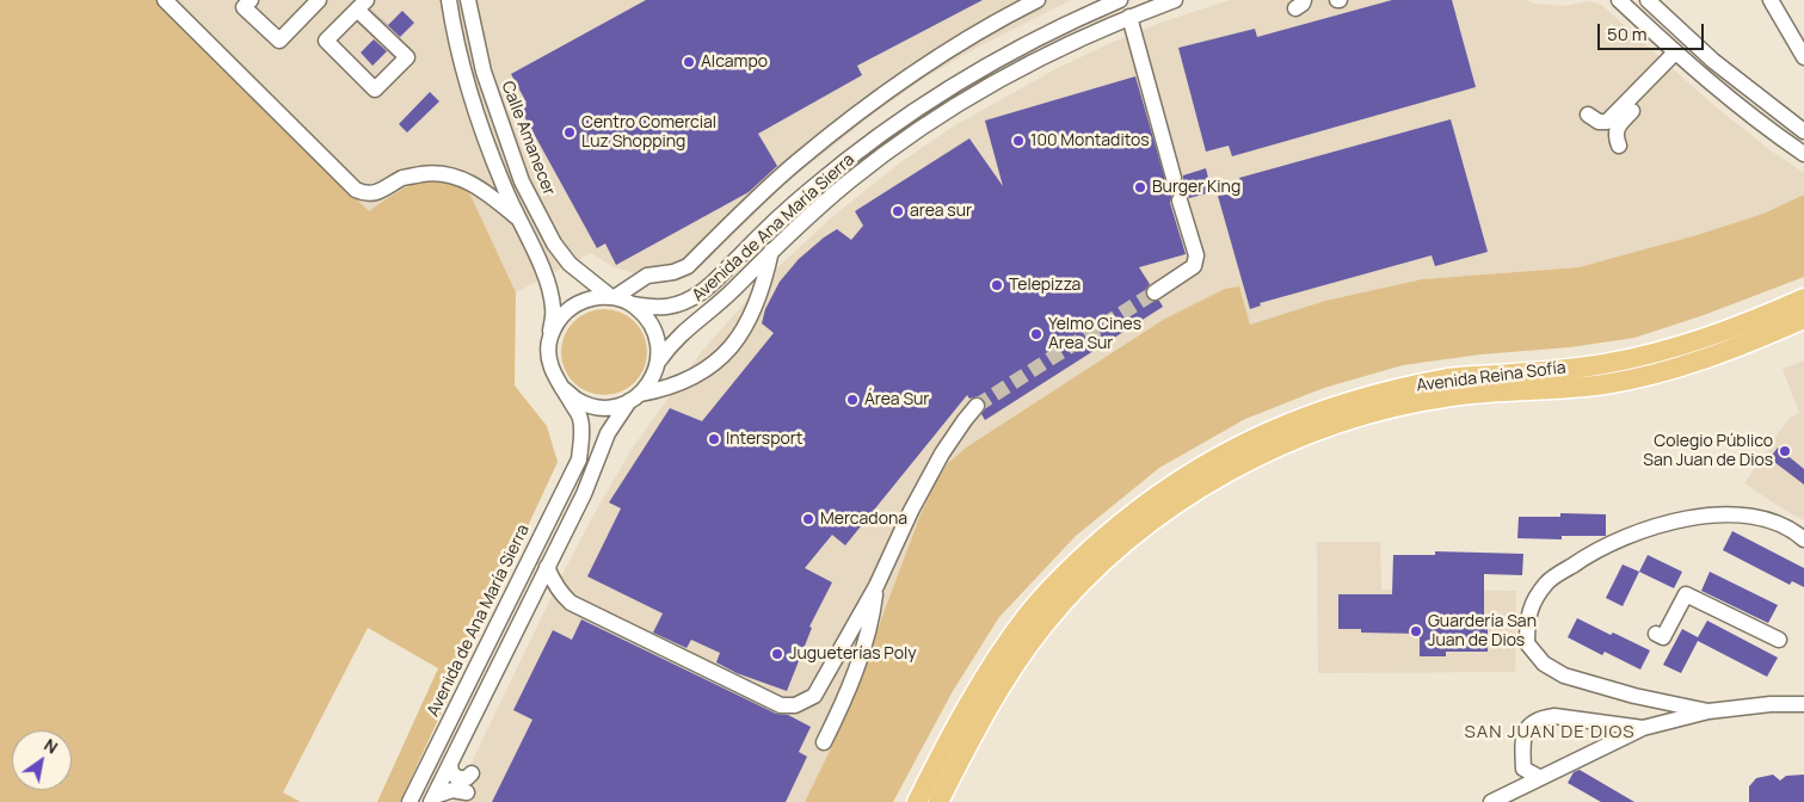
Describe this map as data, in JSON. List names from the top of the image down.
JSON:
{
  "streets": {
    "main road": ["Avenida Reina Sofía"],
    "street": ["Calle Amanecer", "Avenida de Ana María Sierra"]
  },
  "crossings": [
    ["Calle Amanecer", "Avenida de Ana María Sierra"]
  ],
  "districts": ["SAN JUAN DE DIOS"],
  "places": [
    "Alcampo",
    "Centro Comercial Luz Shopping",
    "100 Montaditos",
    "Burger King",
    "area sur",
    "Telepizza",
    "Yelmo Cines Area Sur",
    "Área Sur",
    "Intersport",
    "Colegio Público San Juan de Dios",
    "Mercadona",
    "Guardería San Juan de Dios",
    "Jugueterías Poly"
  ],
  "scale_bar": "50 m",
  "north": "top right"
}
